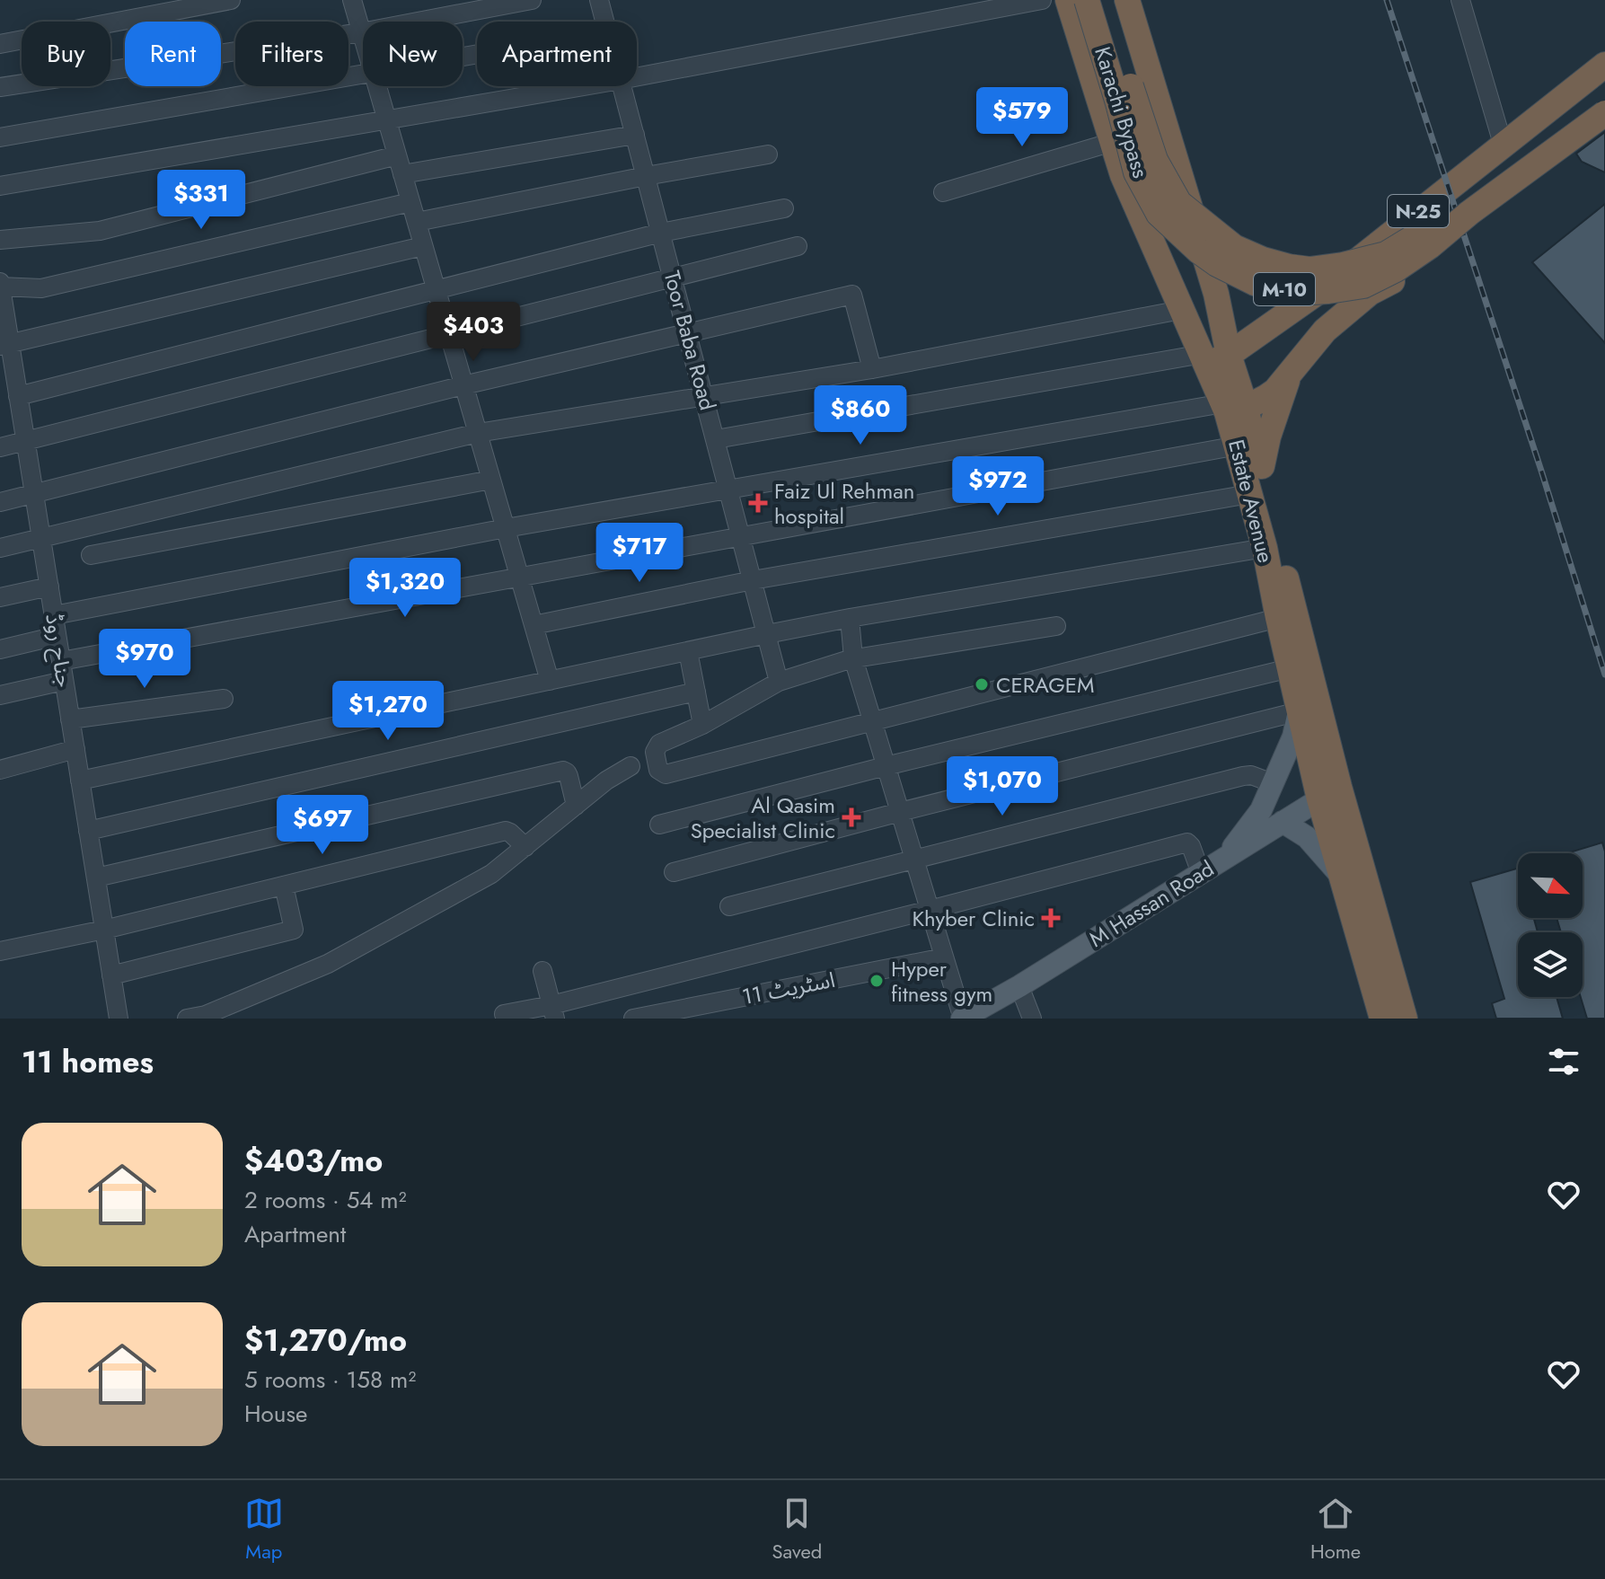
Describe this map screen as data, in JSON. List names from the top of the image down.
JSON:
{
  "streets": {
    "highway": [
      "Karachi Bypass",
      "N-25",
      "M-10",
      "Estate Avenue"
    ],
    "main road": ["M Hassan Road"],
    "street": ["Toor Baba Road", "جناح روڈ", "اسٹریٹ 11"]
  },
  "crossings": [
    ["N-25", "Estate Avenue"],
    ["Estate Avenue", "M Hassan Road"]
  ],
  "places": {
    "health": ["Faiz Ul Rehman hospital", "Al Qasim Specialist Clinic", "Khyber Clinic"],
    "other": ["CERAGEM", "Hyper fitness gym"]
  },
  "north": "bottom right",
  "page": {
    "chip": [
      "Buy",
      "Rent",
      "Filters",
      "New",
      "Apartment"
    ],
    "price": [
      "$579",
      "$331",
      "$403",
      "$860",
      "$972",
      "$717",
      "$1,320",
      "$970",
      "$1,270",
      "$1,070",
      "$697"
    ],
    "heading": "11 homes",
    "list": [
      {
        "name": "$403/mo",
        "note": "2 rooms · 54 m² · Apartment"
      },
      {
        "name": "$1,270/mo",
        "note": "5 rooms · 158 m² · House"
      }
    ],
    "tabs": ["Map", "Saved", "Home"]
  }
}
